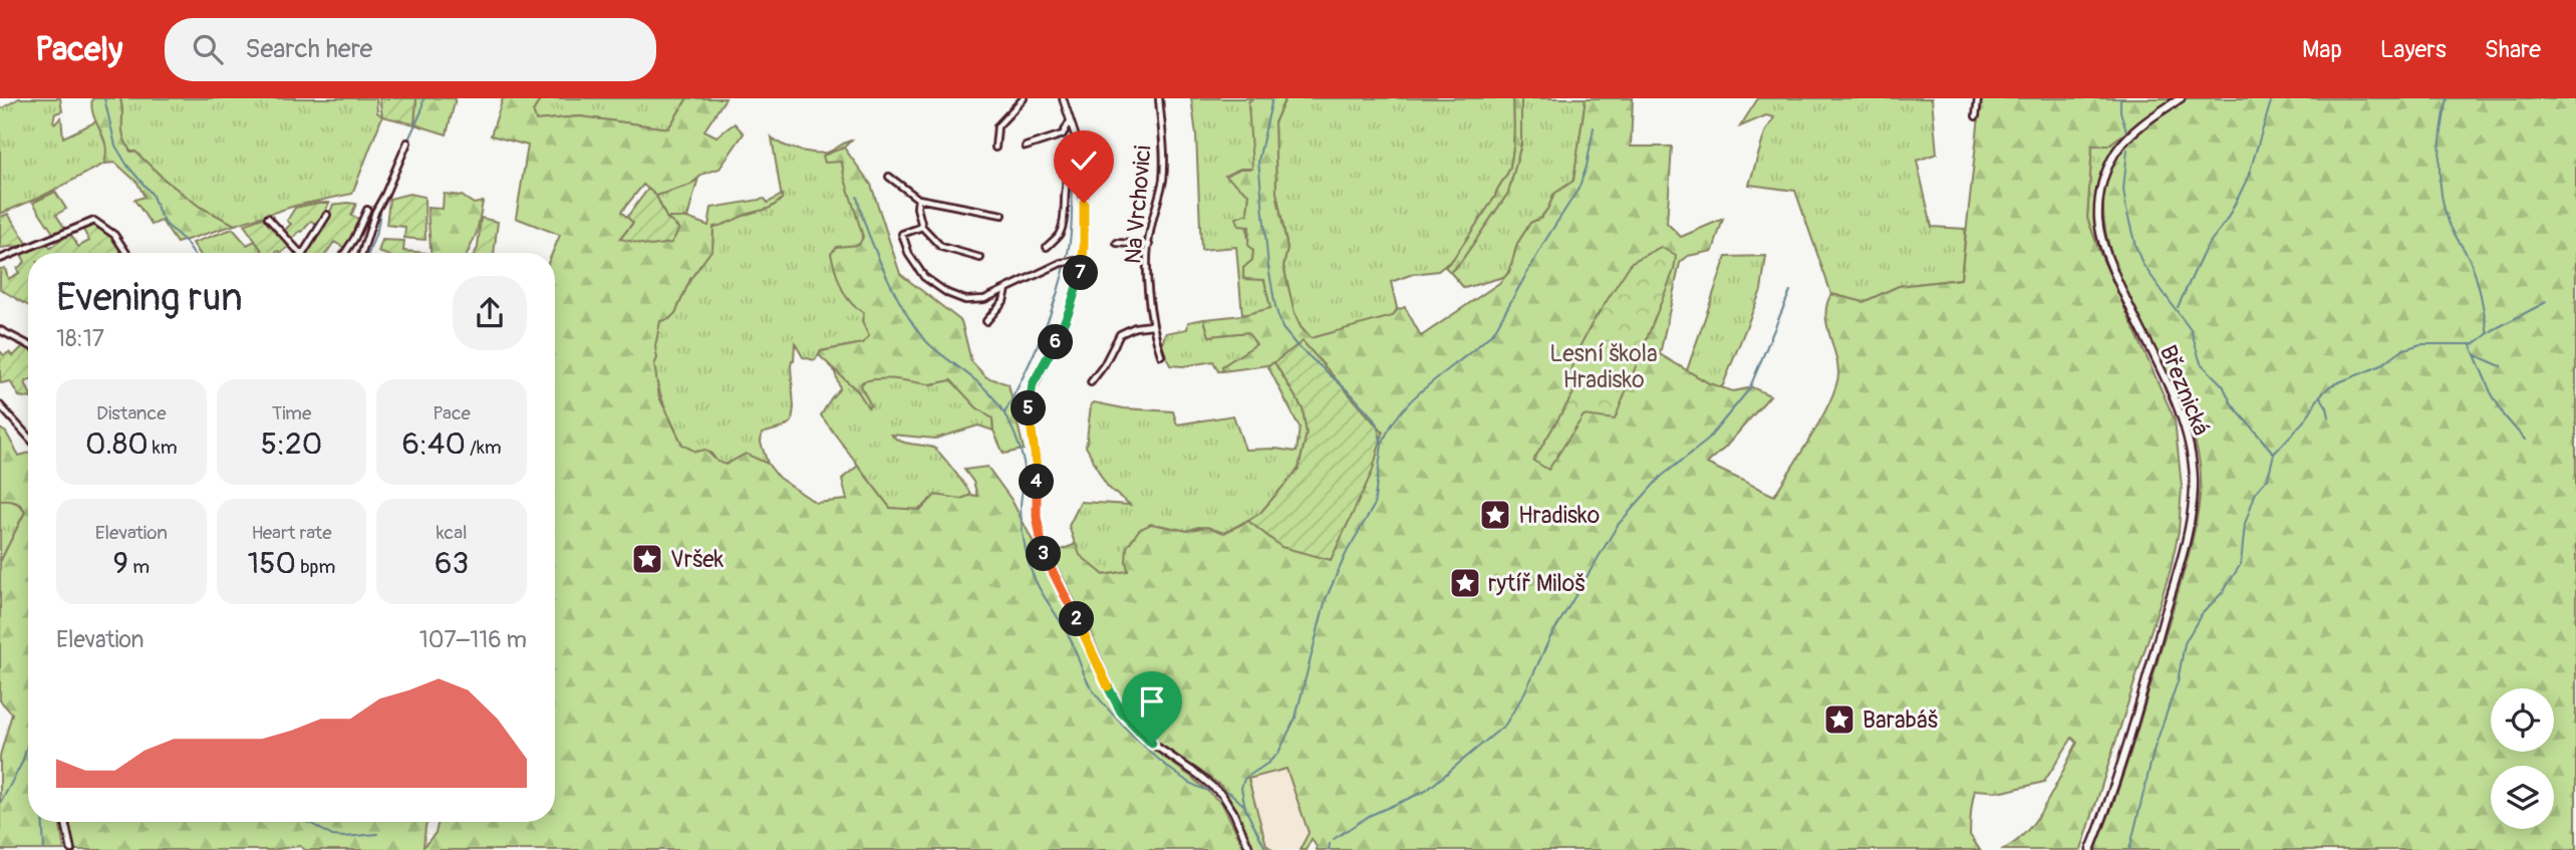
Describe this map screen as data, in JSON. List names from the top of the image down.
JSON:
{
  "streets": {
    "main road": ["Březnická"],
    "street": ["Na Vrchovici"]
  },
  "parks": ["Lesní škola Hradisko"],
  "places": {
    "place": [
      "Hradisko",
      "Vršek",
      "rytíř Miloš",
      "Barabáš"
    ]
  },
  "page": {
    "header": "Pacely",
    "search": "Search here",
    "nav": ["Map", "Layers", "Share"],
    "heading": ["Evening run", "18:17"],
    "pins": [
      "7",
      "6",
      "5",
      "4",
      "3",
      "2"
    ],
    "stats": [
      ["Distance", "0.80 km"],
      ["Time", "5:20"],
      ["Pace", "6:40 /km"],
      ["Elevation", "9 m"],
      ["Heart rate", "150 bpm"],
      ["kcal", "63"]
    ],
    "chart": ["Elevation", "107–116 m"]
  }
}
